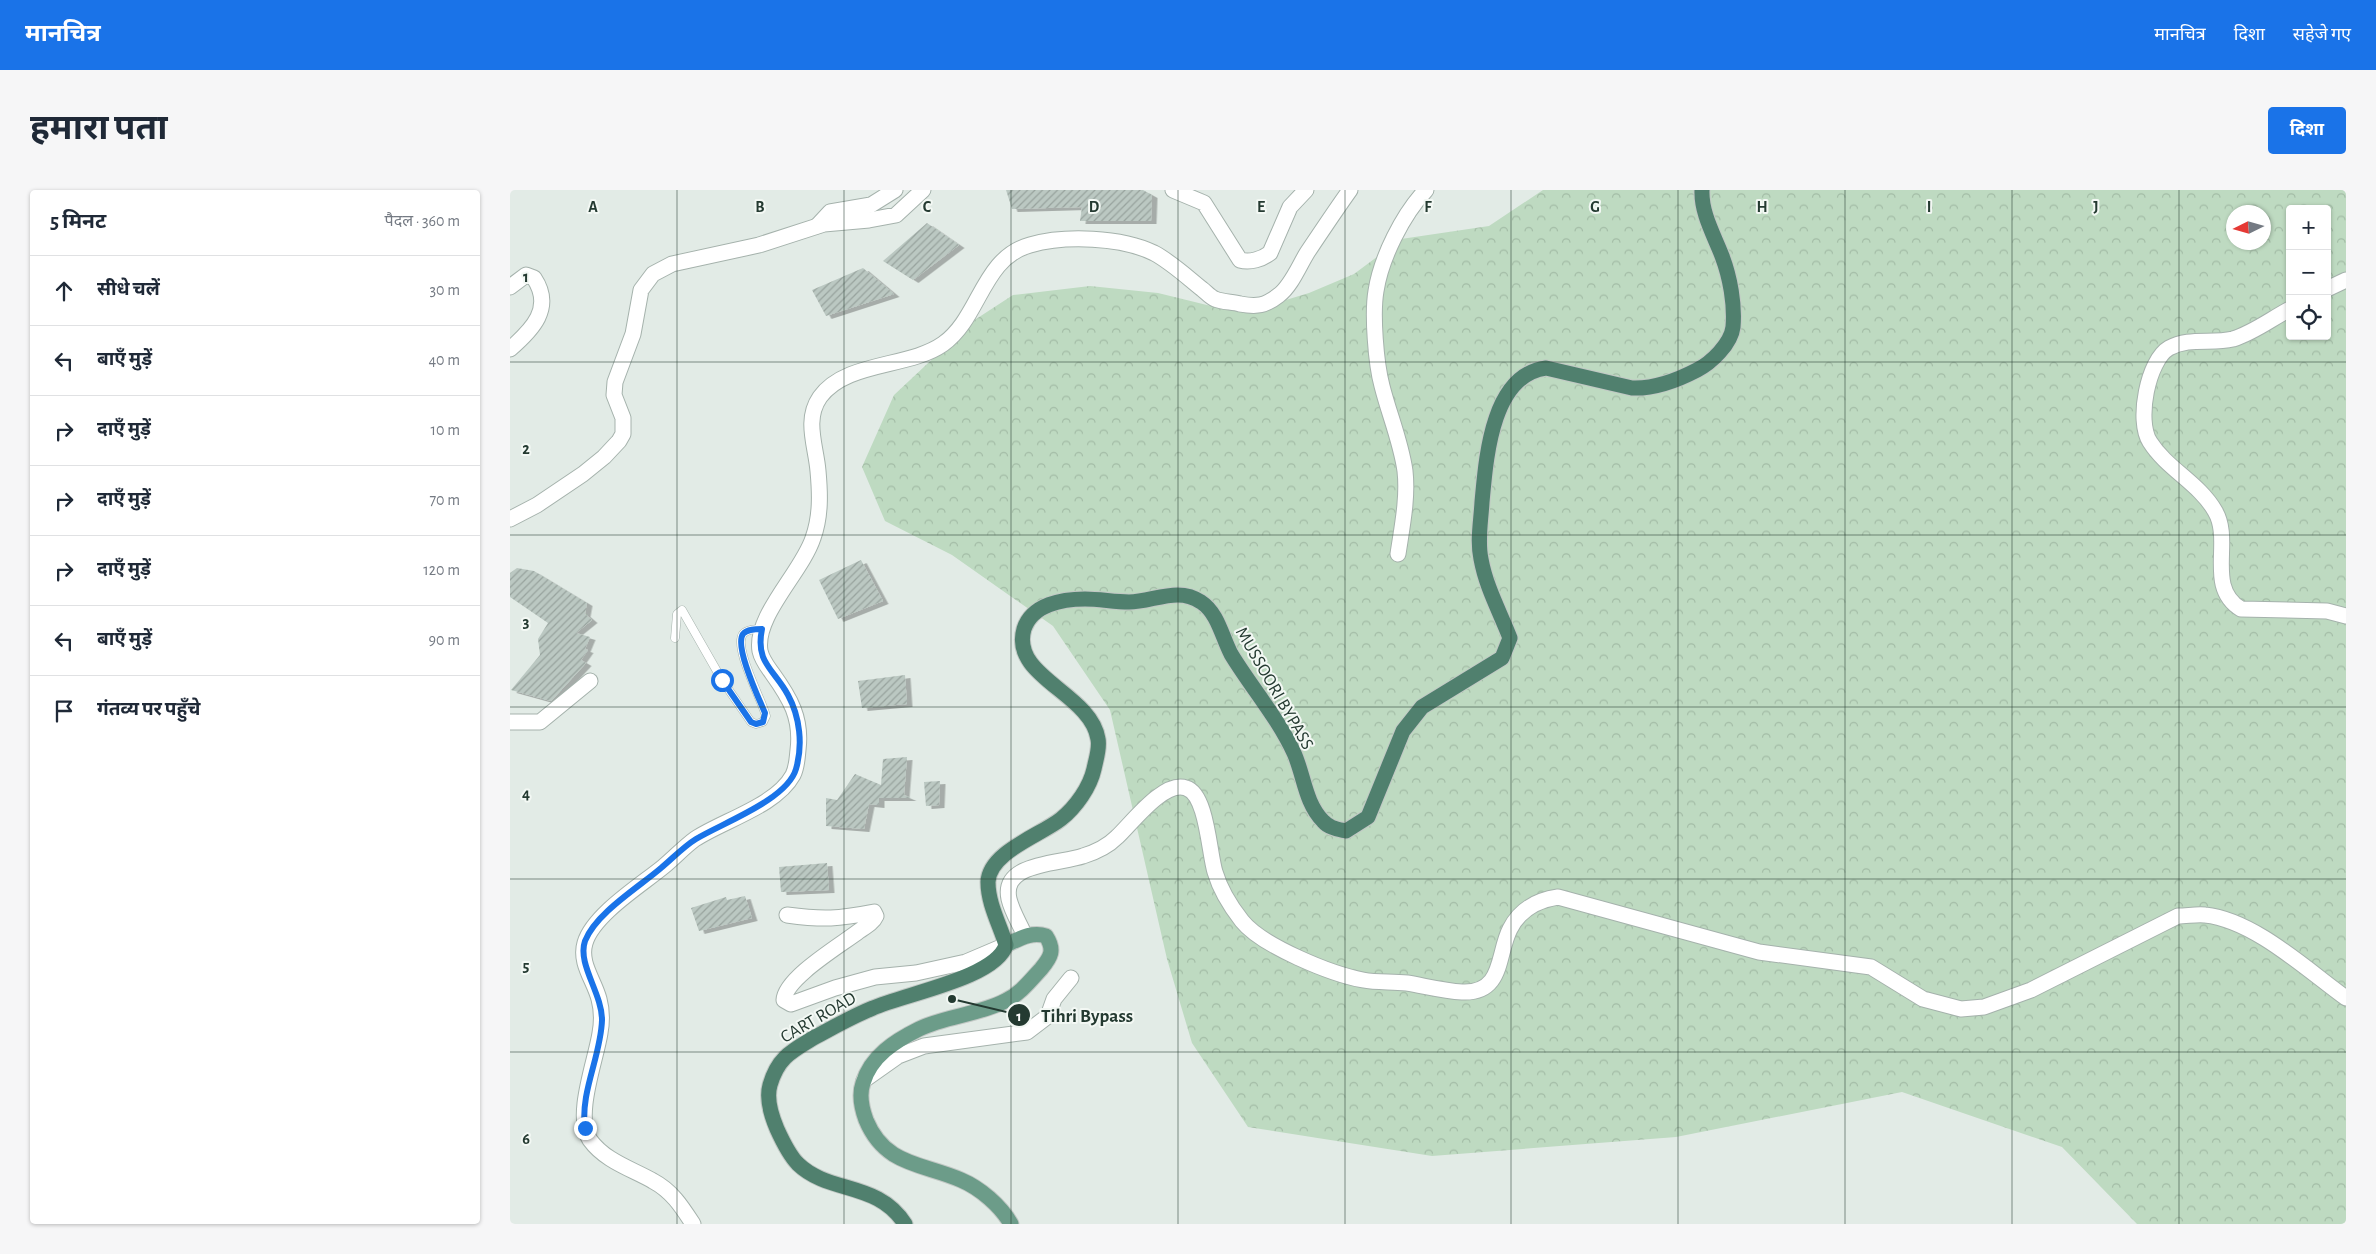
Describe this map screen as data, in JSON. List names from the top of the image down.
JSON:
{
  "streets": {
    "highway": ["MUSSOORI BYPASS", "CART ROAD"]
  },
  "crossings": [
    ["MUSSOORI BYPASS", "CART ROAD"]
  ],
  "places": ["Tihri Bypass"],
  "north": "left",
  "page": {
    "header": "मानचित्र",
    "nav": ["मानचित्र", "दिशा", "सहेजे गए"],
    "buttons": "दिशा",
    "title": "हमारा पता",
    "heading": ["5 मिनट", "पैदल · 360 m"],
    "map_buttons": ["+", "−"],
    "list": [
      ["सीधे चलें", "30 m"],
      ["बाएँ मुड़ें", "40 m"],
      ["दाएँ मुड़ें", "10 m"],
      ["दाएँ मुड़ें", "70 m"],
      ["दाएँ मुड़ें", "120 m"],
      ["बाएँ मुड़ें", "90 m"],
      "गंतव्य पर पहुँचे"
    ]
  },
  "grid": {
    "columns": [
      "A",
      "B",
      "C",
      "D",
      "E",
      "F",
      "G",
      "H",
      "I",
      "J"
    ],
    "rows": [
      "1",
      "2",
      "3",
      "4",
      "5",
      "6"
    ]
  }
}
